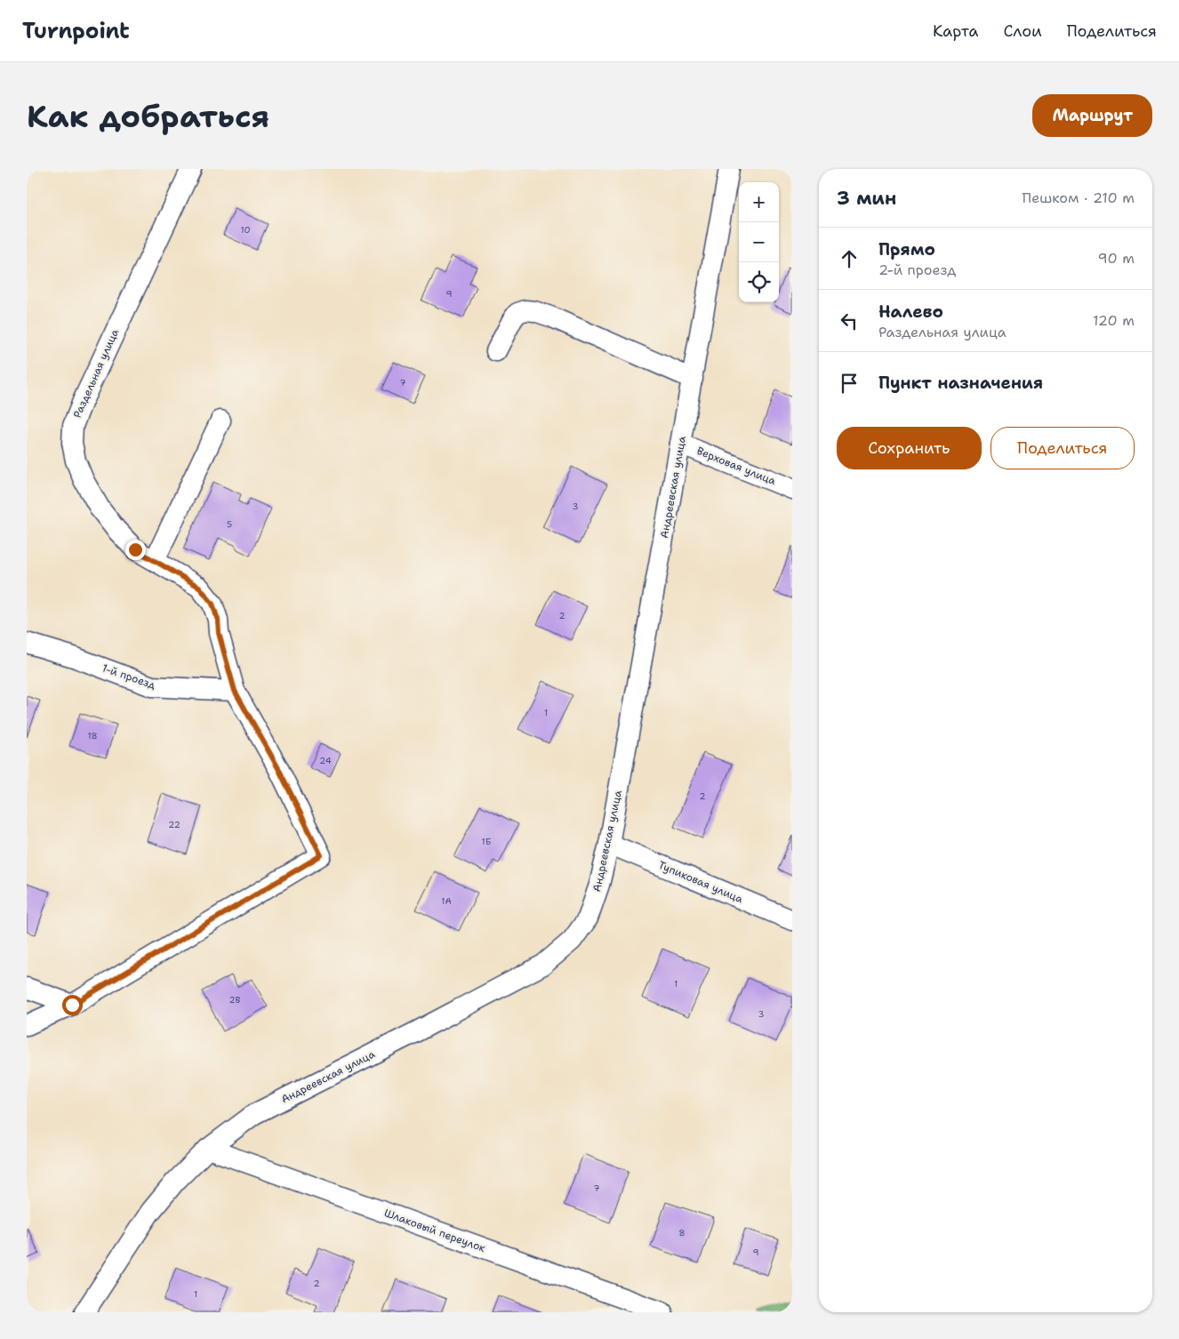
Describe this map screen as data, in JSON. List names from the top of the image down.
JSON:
{
  "streets": {
    "street": [
      "Раздельная улица",
      "Верховая улица",
      "Андреевская улица",
      "1-й проезд",
      "Тупиковая улица",
      "Шлаковый переулок"
    ]
  },
  "crossings": [
    ["Раздельная улица", "1-й проезд"],
    ["Верховая улица", "Андреевская улица"],
    ["Андреевская улица", "Тупиковая улица"],
    ["Андреевская улица", "Шлаковый переулок"]
  ],
  "house_numbers": [
    "10",
    "9",
    "7",
    "3",
    "5",
    "2",
    "1",
    "18",
    "24",
    "2",
    "22",
    "1Б",
    "1А",
    "1",
    "2В",
    "3",
    "7",
    "8",
    "9",
    "2",
    "1"
  ],
  "page": {
    "header": "Turnpoint",
    "nav": ["Карта", "Слои", "Поделиться"],
    "buttons": [
      "Маршрут",
      ["Сохранить", "Поделиться"]
    ],
    "title": "Как добраться",
    "heading": ["3 мин", "Пешком · 210 m"],
    "map_buttons": ["+", "−"],
    "list": [
      ["Прямо", "2-й проезд", "90 m"],
      ["Налево", "Раздельная улица", "120 m"],
      "Пункт назначения"
    ]
  }
}
